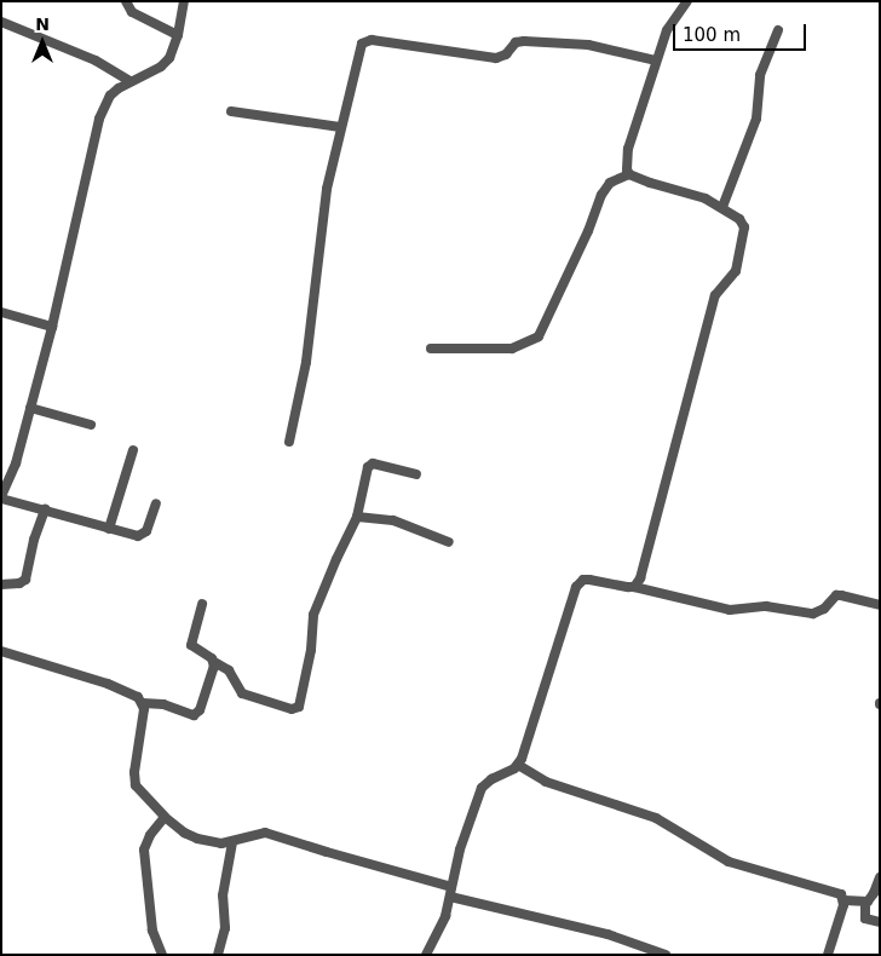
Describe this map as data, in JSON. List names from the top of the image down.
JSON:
{
  "scale_bar": "100 m",
  "north": "top"
}
